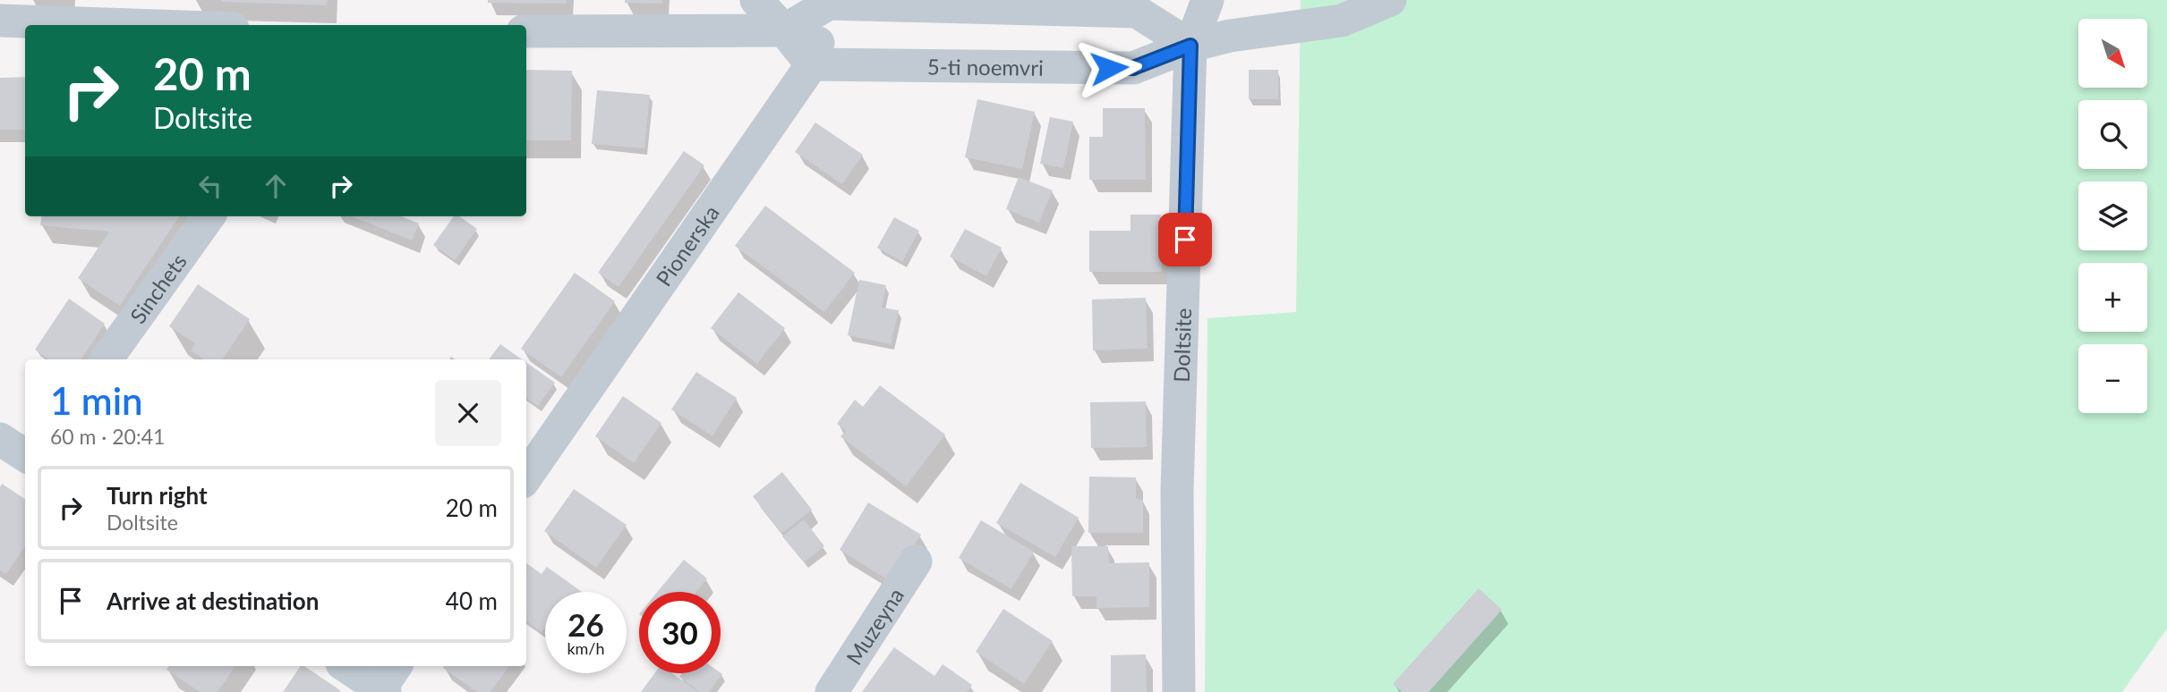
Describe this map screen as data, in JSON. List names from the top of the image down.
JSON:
{
  "streets": {
    "street": [
      "5-ti noemvri",
      "Pionerska",
      "Sinchets",
      "Doltsite",
      "Muzeyna"
    ]
  },
  "crossings": [
    ["5-ti noemvri", "Pionerska"],
    ["5-ti noemvri", "Doltsite"]
  ],
  "north": "bottom right",
  "page": {
    "map_buttons": ["+", "−"],
    "turn": ["20 m", "Doltsite"],
    "heading": ["1 min", "60 m · 20:41"],
    "list": [
      {
        "name": "Turn right",
        "note": "Doltsite",
        "value": "20 m"
      },
      {
        "name": "Arrive at destination",
        "value": "40 m"
      }
    ],
    "speed": "26 km/h",
    "limit": "30"
  }
}
